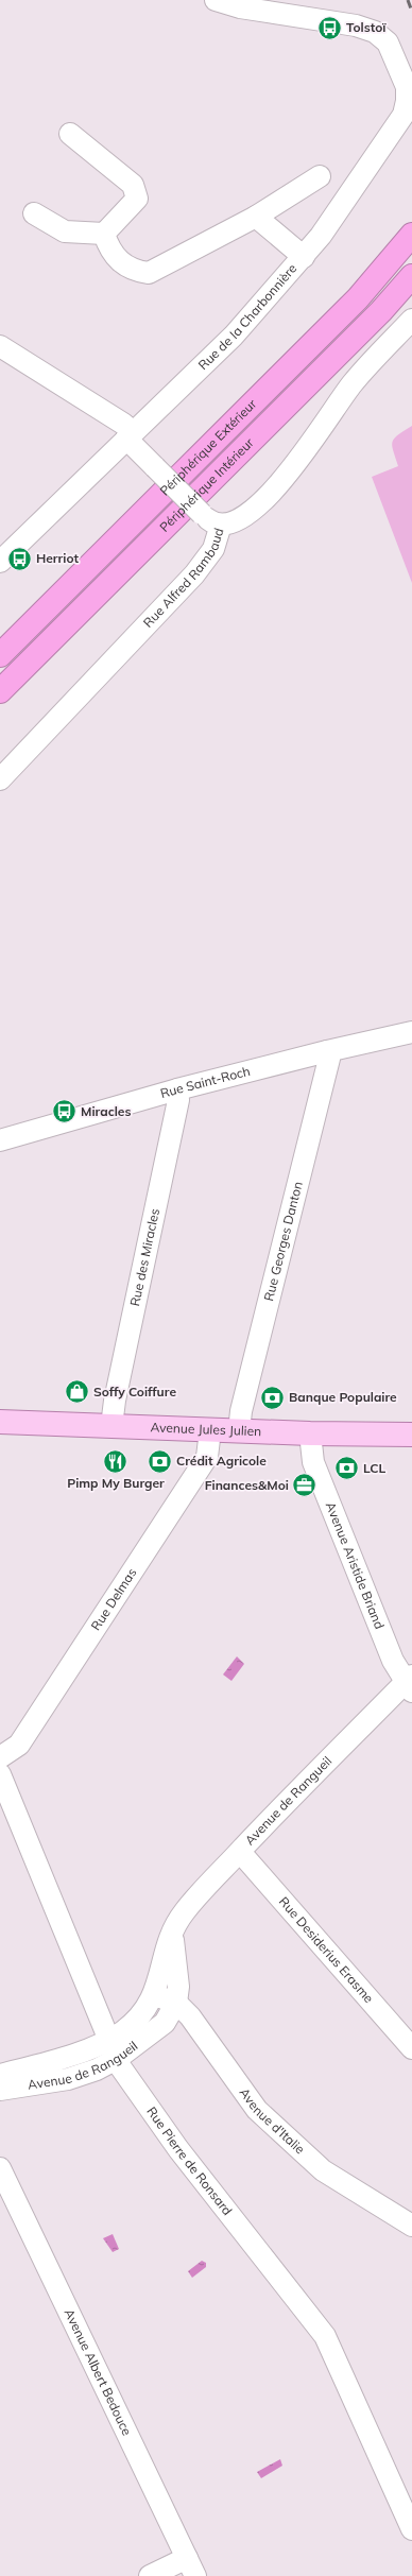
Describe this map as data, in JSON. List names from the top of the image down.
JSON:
{
  "streets": {
    "highway": ["Périphérique Extérieur", "Périphérique Intérieur"],
    "main road": ["Avenue Jules Julien"],
    "street": [
      "Rue de la Charbonnière",
      "Rue Alfred Rambaud",
      "Rue Saint-Roch",
      "Rue Georges Danton",
      "Rue des Miracles",
      "Avenue Aristide Briand",
      "Rue Delmas",
      "Avenue de Rangueil",
      "Rue Desiderius Erasme",
      "Avenue d'Italie",
      "Rue Pierre de Ronsard",
      "Avenue Albert Bedouce"
    ]
  },
  "crossings": [
    ["Rue Saint-Roch", "Rue Georges Danton"],
    ["Rue Saint-Roch", "Rue des Miracles"],
    ["Rue Georges Danton", "Avenue Jules Julien"],
    ["Rue des Miracles", "Avenue Jules Julien"],
    ["Avenue Jules Julien", "Avenue Aristide Briand"],
    ["Avenue Jules Julien", "Rue Delmas"],
    ["Avenue Aristide Briand", "Avenue de Rangueil"],
    ["Avenue de Rangueil", "Rue Desiderius Erasme"],
    ["Avenue de Rangueil", "Avenue d'Italie"],
    ["Avenue de Rangueil", "Rue Pierre de Ronsard"]
  ],
  "places": {
    "bus stop": ["Tolstoï", "Herriot", "Miracles"],
    "shop": ["Soffy Coiffure"],
    "bank": ["Banque Populaire", "Crédit Agricole", "LCL"],
    "restaurant": ["Pimp My Burger"],
    "office": ["Finances&Moi"]
  }
}
